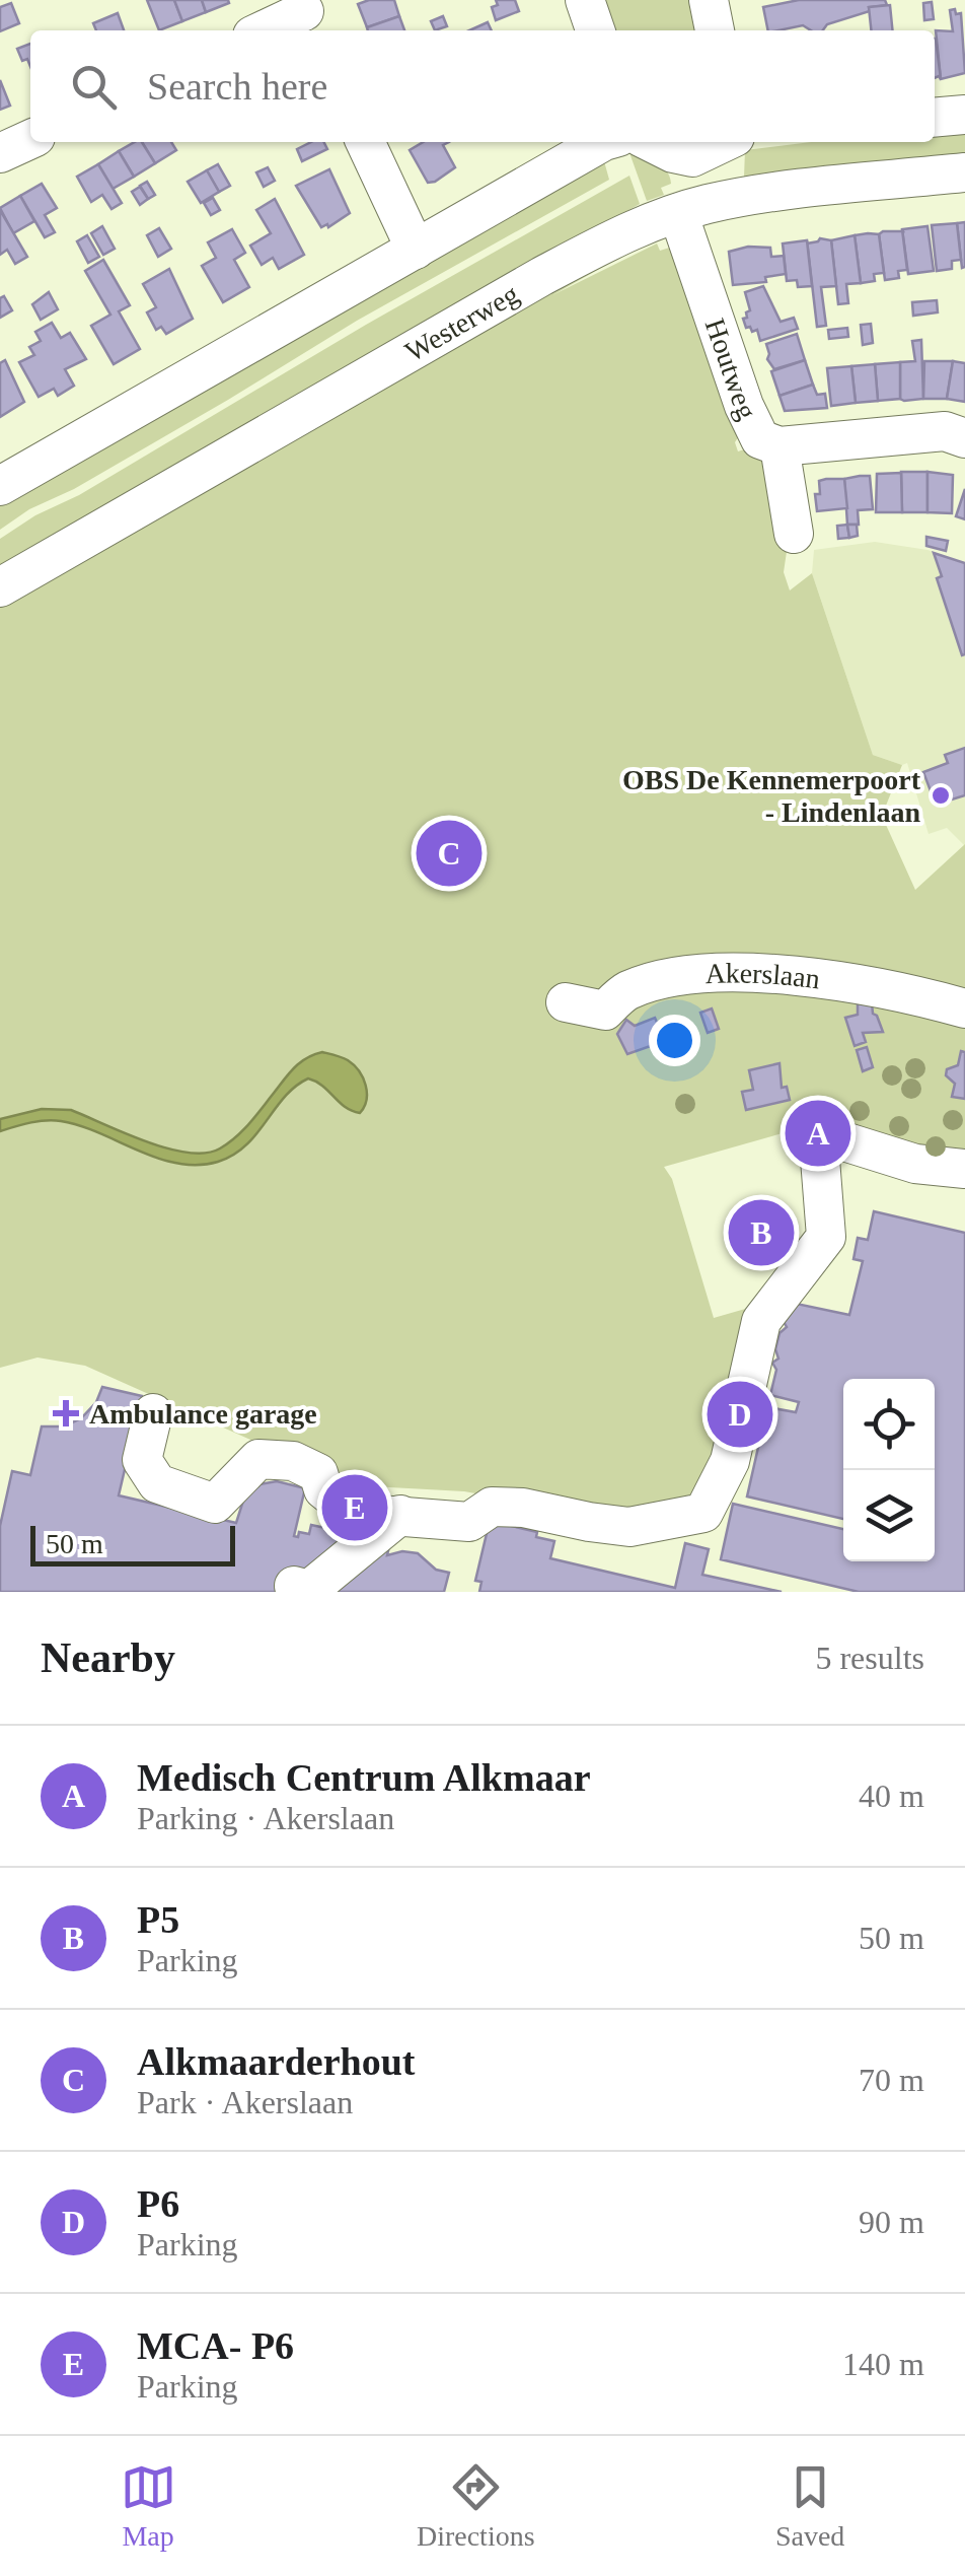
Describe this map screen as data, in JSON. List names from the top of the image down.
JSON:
{
  "streets": {
    "street": ["Westerweg", "Houtweg", "Akerslaan"]
  },
  "crossings": [
    ["Westerweg", "Houtweg"]
  ],
  "places": {
    "other": ["OBS De Kennemerpoort - Lindenlaan"],
    "health": ["Ambulance garage"]
  },
  "scale_bar": "50 m",
  "page": {
    "search": "Search here",
    "pins": [
      "C",
      "A",
      "B",
      "D",
      "E"
    ],
    "scale": "50 m",
    "heading": ["Nearby", "5 results"],
    "list": [
      {
        "mark": "A",
        "name": "Medisch Centrum Alkmaar",
        "note": "Parking · Akerslaan",
        "value": "40 m"
      },
      {
        "mark": "B",
        "name": "P5",
        "note": "Parking",
        "value": "50 m"
      },
      {
        "mark": "C",
        "name": "Alkmaarderhout",
        "note": "Park · Akerslaan",
        "value": "70 m"
      },
      {
        "mark": "D",
        "name": "P6",
        "note": "Parking",
        "value": "90 m"
      },
      {
        "mark": "E",
        "name": "MCA- P6",
        "note": "Parking",
        "value": "140 m"
      }
    ],
    "nav": ["Map", "Directions", "Saved"]
  }
}
